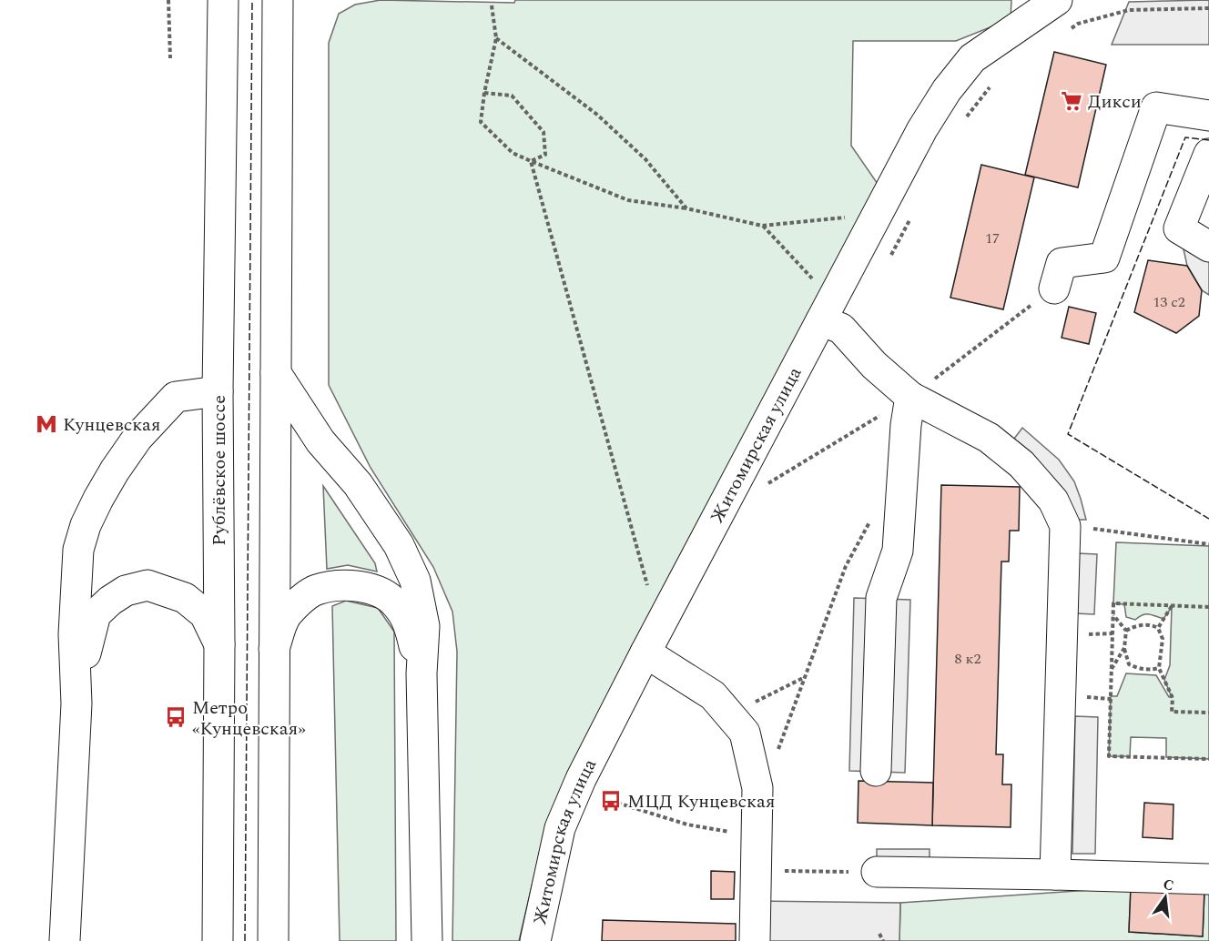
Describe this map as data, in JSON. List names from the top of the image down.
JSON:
{
  "streets": {
    "street": ["Житомирская улица", "Рублёвское шоссе"]
  },
  "places": {
    "supermarket": ["Дикси"],
    "metro station": ["Кунцевская"],
    "bus stop": ["Метро «Кунцевская»", "МЦД Кунцевская"]
  },
  "house_numbers": ["17", "13 с2", "8 к2"],
  "north": "top"
}
